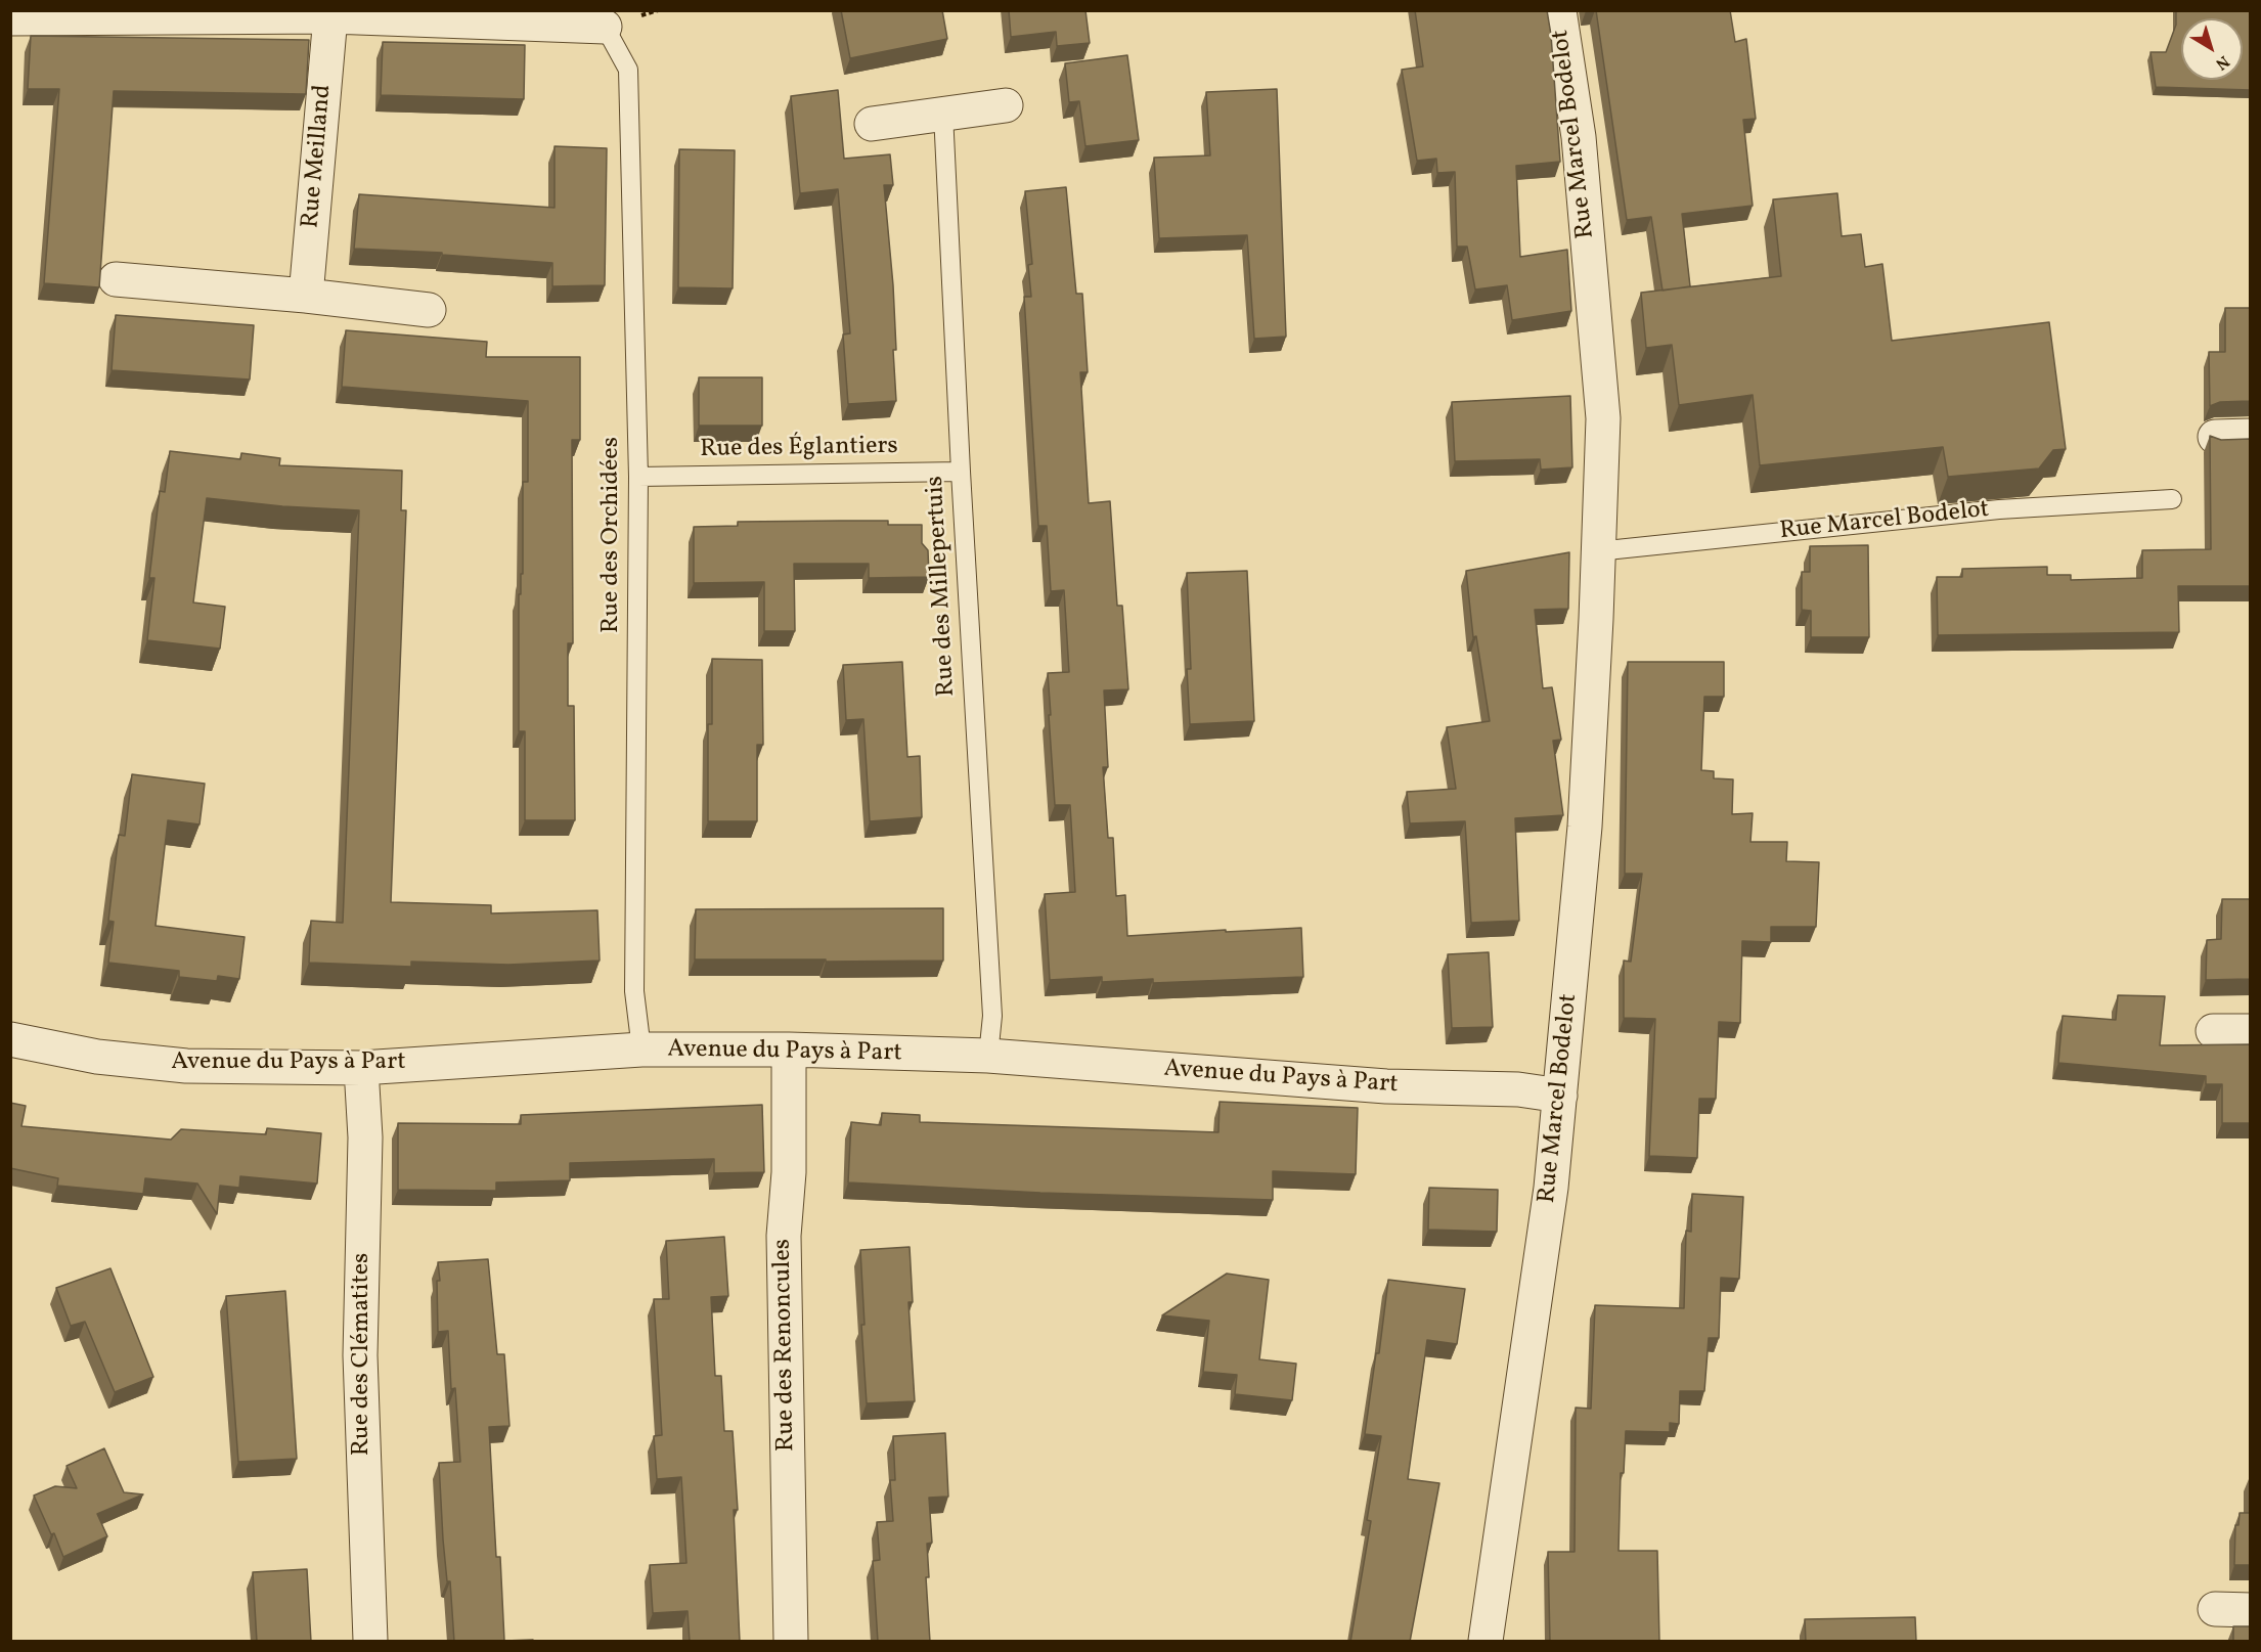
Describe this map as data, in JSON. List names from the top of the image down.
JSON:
{
  "streets": {
    "street": [
      "Rue Marcel Bodelot",
      "Rue Meilland",
      "Avenue du Pays à Part",
      "Rue des Renoncules",
      "Rue des Clématites"
    ],
    "lane": ["Rue des Églantiers", "Rue des Orchidées", "Rue des Millepertuis"]
  },
  "crossings": [
    ["Rue Marcel Bodelot", "Avenue du Pays à Part"],
    ["Rue des Églantiers", "Rue des Orchidées"],
    ["Rue des Églantiers", "Rue des Millepertuis"],
    ["Rue des Orchidées", "Avenue du Pays à Part"],
    ["Rue des Millepertuis", "Avenue du Pays à Part"],
    ["Avenue du Pays à Part", "Rue des Renoncules"],
    ["Avenue du Pays à Part", "Rue des Clématites"]
  ],
  "north": "bottom right"
}
